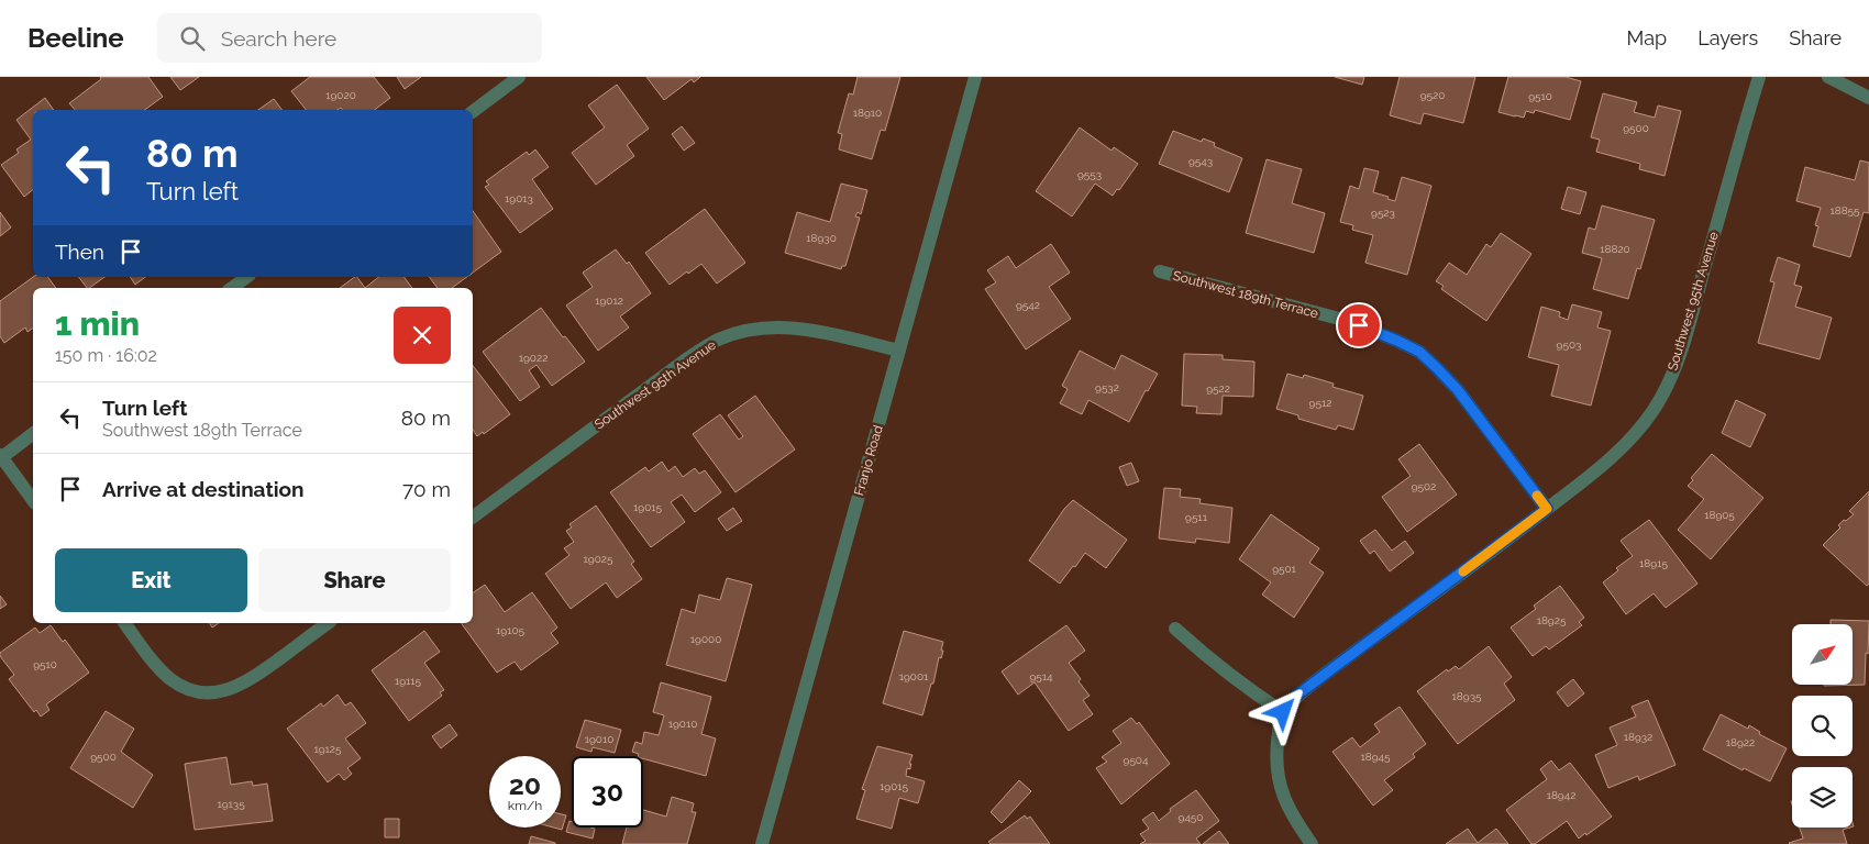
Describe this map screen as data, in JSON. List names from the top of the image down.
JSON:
{
  "streets": {
    "street": ["Southwest 189th Terrace", "Southwest 95th Avenue", "Franjo Road"]
  },
  "crossings": [
    ["Southwest 189th Terrace", "Southwest 95th Avenue"],
    ["Southwest 95th Avenue", "Franjo Road"]
  ],
  "house_numbers": [
    "19020",
    "9520",
    "9510",
    "18910",
    "9500",
    "9543",
    "9553",
    "19013",
    "18855",
    "9523",
    "18930",
    "18820",
    "19012",
    "9542",
    "9503",
    "19022",
    "9532",
    "9522",
    "9512",
    "9502",
    "19015",
    "18905",
    "9511",
    "19025",
    "18915",
    "9501",
    "18925",
    "19105",
    "19000",
    "9510",
    "19001",
    "9514",
    "19115",
    "18935",
    "19010",
    "18932",
    "19010",
    "18922",
    "19125",
    "9500",
    "18945",
    "9504",
    "19015",
    "18942",
    "19135",
    "9450"
  ],
  "north": "top right",
  "page": {
    "header": "Beeline",
    "search": "Search here",
    "nav": ["Map", "Layers", "Share"],
    "turn": ["80 m", "Turn left"],
    "then": "Then",
    "heading": ["1 min", "150 m · 16:02"],
    "list": [
      {
        "name": "Turn left",
        "note": "Southwest 189th Terrace",
        "value": "80 m"
      },
      {
        "name": "Arrive at destination",
        "value": "70 m"
      }
    ],
    "buttons": ["Exit", "Share"],
    "speed": "20 km/h",
    "limit": "30"
  }
}
